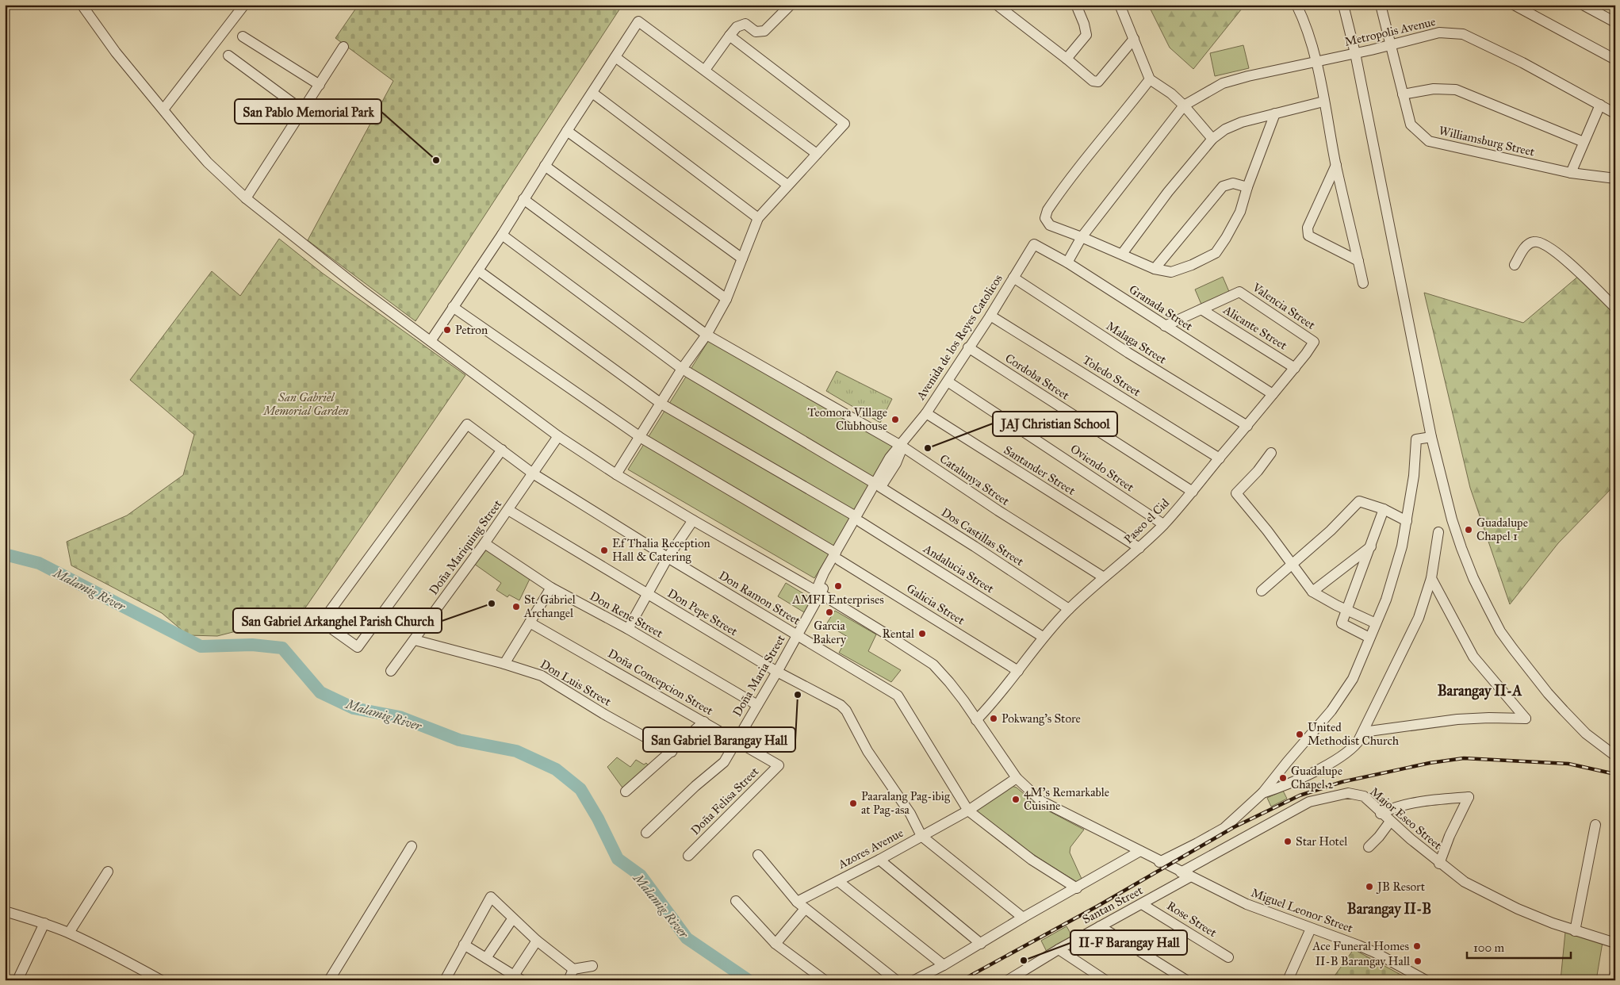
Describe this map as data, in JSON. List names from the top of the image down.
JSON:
{
  "streets": {
    "street": [
      "Metropolis Avenue",
      "Williamsburg Street",
      "Valencia Street",
      "Granada Street",
      "Alicante Street",
      "Avenida de los Reyes Catolicos",
      "Malaga Street",
      "Toledo Street",
      "Cordoba Street",
      "Oviendo Street",
      "Santander Street",
      "Catalunya Street",
      "Paseo el Cid",
      "Dos Castillas Street",
      "Doña Mariquing Street",
      "Andalucia Street",
      "Don Ramon Street",
      "Galicia Street",
      "Don Pepe Street",
      "Don Rene Street",
      "Doña Maria Street",
      "Doña Concepcion Street",
      "Don Luis Street",
      "Doña Felisa Street",
      "Major Eseo Street",
      "Azores Avenue",
      "Santan Street",
      "Miguel Leonor Street",
      "Rose Street"
    ]
  },
  "crossings": [
    ["Metropolis Avenue", "Williamsburg Street"],
    ["Valencia Street", "Alicante Street"],
    ["Valencia Street", "Paseo el Cid"],
    ["Granada Street", "Avenida de los Reyes Catolicos"],
    ["Granada Street", "Paseo el Cid"],
    ["Alicante Street", "Paseo el Cid"],
    ["Avenida de los Reyes Catolicos", "Malaga Street"],
    ["Avenida de los Reyes Catolicos", "Toledo Street"],
    ["Avenida de los Reyes Catolicos", "Cordoba Street"],
    ["Avenida de los Reyes Catolicos", "Oviendo Street"],
    ["Avenida de los Reyes Catolicos", "Santander Street"],
    ["Avenida de los Reyes Catolicos", "Catalunya Street"],
    ["Avenida de los Reyes Catolicos", "Dos Castillas Street"],
    ["Avenida de los Reyes Catolicos", "Andalucia Street"],
    ["Avenida de los Reyes Catolicos", "Galicia Street"],
    ["Avenida de los Reyes Catolicos", "Doña Maria Street"],
    ["Avenida de los Reyes Catolicos", "Miguel Leonor Street"],
    ["Malaga Street", "Paseo el Cid"],
    ["Toledo Street", "Paseo el Cid"],
    ["Cordoba Street", "Paseo el Cid"],
    ["Oviendo Street", "Paseo el Cid"],
    ["Santander Street", "Paseo el Cid"],
    ["Catalunya Street", "Paseo el Cid"],
    ["Paseo el Cid", "Dos Castillas Street"],
    ["Paseo el Cid", "Andalucia Street"],
    ["Paseo el Cid", "Galicia Street"],
    ["Paseo el Cid", "Miguel Leonor Street"],
    ["Doña Mariquing Street", "Don Ramon Street"],
    ["Doña Mariquing Street", "Don Pepe Street"],
    ["Doña Mariquing Street", "Don Rene Street"],
    ["Doña Mariquing Street", "Don Luis Street"],
    ["Doña Mariquing Street", "Miguel Leonor Street"],
    ["Don Ramon Street", "Doña Maria Street"],
    ["Don Ramon Street", "Azores Avenue"],
    ["Don Pepe Street", "Doña Maria Street"],
    ["Don Pepe Street", "Azores Avenue"],
    ["Don Rene Street", "Doña Maria Street"],
    ["Doña Maria Street", "Doña Concepcion Street"],
    ["Doña Maria Street", "Miguel Leonor Street"],
    ["Doña Concepcion Street", "Doña Felisa Street"],
    ["Major Eseo Street", "Santan Street"],
    ["Major Eseo Street", "Miguel Leonor Street"],
    ["Azores Avenue", "Miguel Leonor Street"],
    ["Santan Street", "Miguel Leonor Street"],
    ["Santan Street", "Rose Street"]
  ],
  "districts": ["Barangay II-A", "Barangay II-B"],
  "water": ["Malamig River"],
  "parks": ["San Gabriel Memorial Garden"],
  "places": [
    "San Pablo Memorial Park",
    "Petron",
    "Teomora Village Clubhouse",
    "JAJ Christian School",
    "Guadalupe Chapel 1",
    "Ef Thalia Reception Hall & Catering",
    "AMFI Enterprises",
    "San Gabriel Arkanghel Parish Church",
    "St. Gabriel Archangel",
    "Garcia Bakery",
    "Rental",
    "San Gabriel Barangay Hall",
    "Pokwang's Store",
    "United Methodist Church",
    "Guadalupe Chapel 2",
    "4M's Remarkable Cuisine",
    "Paaralang Pag-ibig at Pag-asa",
    "Star Hotel",
    "JB Resort",
    "Ace Funeral Homes",
    "II-F Barangay Hall",
    "II-B Barangay Hall"
  ],
  "scale_bar": "100 m"
}
